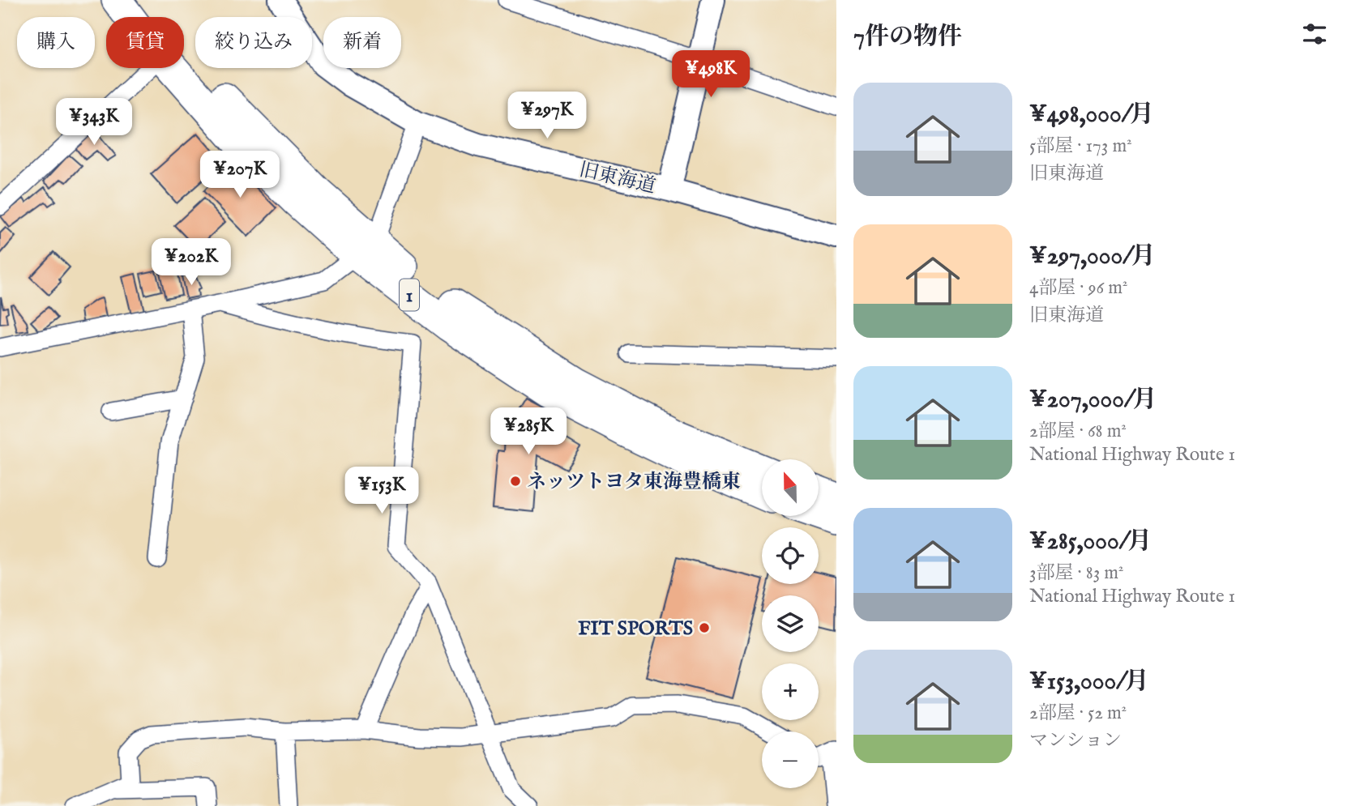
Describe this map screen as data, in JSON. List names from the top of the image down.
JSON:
{
  "streets": {
    "highway": ["1"],
    "street": ["旧東海道"]
  },
  "places": ["ネッツトヨタ東海豊橋東", "FIT SPORTS"],
  "north": "top",
  "page": {
    "heading": "7件の物件",
    "chip": [
      "購入",
      "賃貸",
      "絞り込み",
      "新着"
    ],
    "price": [
      "¥498K",
      "¥297K",
      "¥343K",
      "¥207K",
      "¥202K",
      "¥285K",
      "¥153K"
    ],
    "list": [
      {
        "name": "¥498,000/月",
        "note": "5部屋 · 173 m² · 旧東海道"
      },
      {
        "name": "¥297,000/月",
        "note": "4部屋 · 96 m² · 旧東海道"
      },
      {
        "name": "¥207,000/月",
        "note": "2部屋 · 68 m² · National Highway Route 1"
      },
      {
        "name": "¥285,000/月",
        "note": "3部屋 · 83 m² · National Highway Route 1"
      },
      {
        "name": "¥153,000/月",
        "note": "2部屋 · 52 m² · マンション"
      }
    ],
    "map_buttons": ["+", "−"]
  }
}
